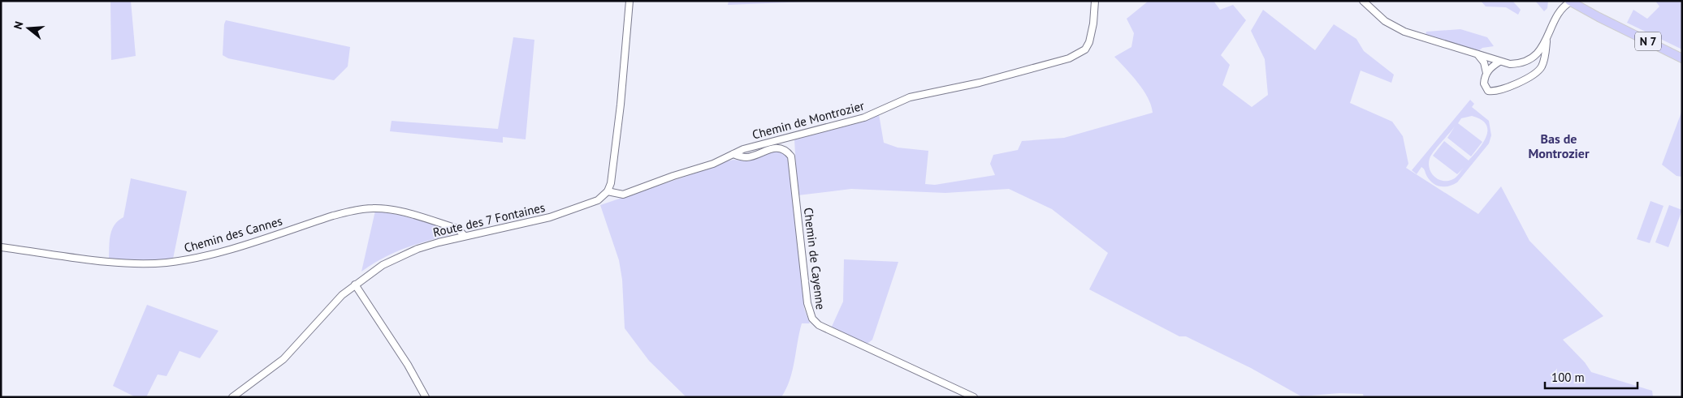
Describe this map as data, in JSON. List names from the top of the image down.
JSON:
{
  "streets": {
    "main road": ["N 7"],
    "street": [
      "Chemin de Montrozier",
      "Route des 7 Fontaines",
      "Chemin des Cannes",
      "Chemin de Cayenne"
    ]
  },
  "crossings": [
    ["Chemin de Montrozier", "Route des 7 Fontaines"],
    ["Chemin de Montrozier", "Chemin de Cayenne"],
    ["Route des 7 Fontaines", "Chemin des Cannes"]
  ],
  "districts": ["Bas de Montrozier"],
  "scale_bar": "100 m",
  "north": "left"
}
